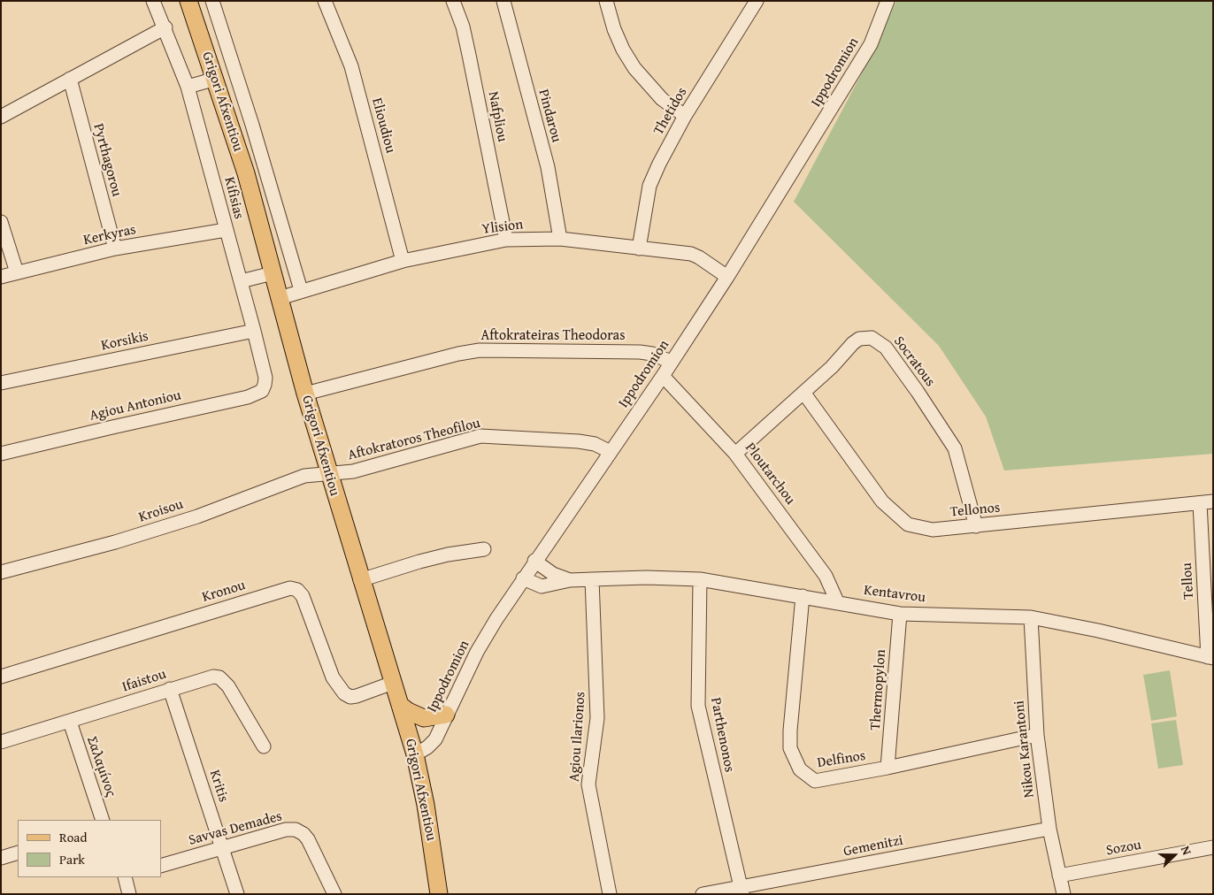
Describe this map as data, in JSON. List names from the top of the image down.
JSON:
{
  "streets": {
    "main road": ["Grigori Afxentiou"],
    "street": [
      "Ippodromion",
      "Thetidos",
      "Pindarou",
      "Nafpliou",
      "Elioudiou",
      "Pyrthagorou",
      "Kifisias",
      "Ylision",
      "Kerkyras",
      "Aftokrateiras Theodoras",
      "Korsikis",
      "Socratous",
      "Agiou Antoniou",
      "Aftokratoros Theofilou",
      "Ploutarchou",
      "Tellonos",
      "Kroisou",
      "Tellou",
      "Kronou",
      "Kentavrou",
      "Ifaistou",
      "Thermopylon",
      "Parthenonos",
      "Agiou Ilarionos",
      "Nikou Karantoni",
      "Delfinos",
      "Σαλαμίνος",
      "Kritis",
      "Savvas Demades",
      "Gemenitzi",
      "Sozou"
    ]
  },
  "crossings": [
    ["Ippodromion", "Grigori Afxentiou"],
    ["Ippodromion", "Ylision"],
    ["Ippodromion", "Aftokrateiras Theodoras"],
    ["Ippodromion", "Aftokratoros Theofilou"],
    ["Ippodromion", "Ploutarchou"],
    ["Ippodromion", "Kentavrou"],
    ["Grigori Afxentiou", "Ylision"],
    ["Grigori Afxentiou", "Aftokrateiras Theodoras"],
    ["Grigori Afxentiou", "Aftokratoros Theofilou"],
    ["Grigori Afxentiou", "Kroisou"],
    ["Grigori Afxentiou", "Kronou"],
    ["Thetidos", "Ylision"],
    ["Pindarou", "Ylision"],
    ["Nafpliou", "Ylision"],
    ["Elioudiou", "Ylision"],
    ["Pyrthagorou", "Kerkyras"],
    ["Kifisias", "Kerkyras"],
    ["Kifisias", "Korsikis"],
    ["Kifisias", "Agiou Antoniou"],
    ["Socratous", "Ploutarchou"],
    ["Socratous", "Tellonos"],
    ["Aftokratoros Theofilou", "Kroisou"],
    ["Ploutarchou", "Kentavrou"],
    ["Tellonos", "Tellou"],
    ["Tellou", "Kentavrou"],
    ["Kentavrou", "Thermopylon"],
    ["Kentavrou", "Parthenonos"],
    ["Kentavrou", "Agiou Ilarionos"],
    ["Kentavrou", "Nikou Karantoni"],
    ["Kentavrou", "Delfinos"],
    ["Ifaistou", "Σαλαμίνος"],
    ["Ifaistou", "Kritis"],
    ["Thermopylon", "Delfinos"],
    ["Parthenonos", "Gemenitzi"],
    ["Nikou Karantoni", "Delfinos"],
    ["Nikou Karantoni", "Gemenitzi"],
    ["Nikou Karantoni", "Sozou"],
    ["Kritis", "Savvas Demades"]
  ],
  "legend": ["Road", "Park"],
  "north": "right"
}
